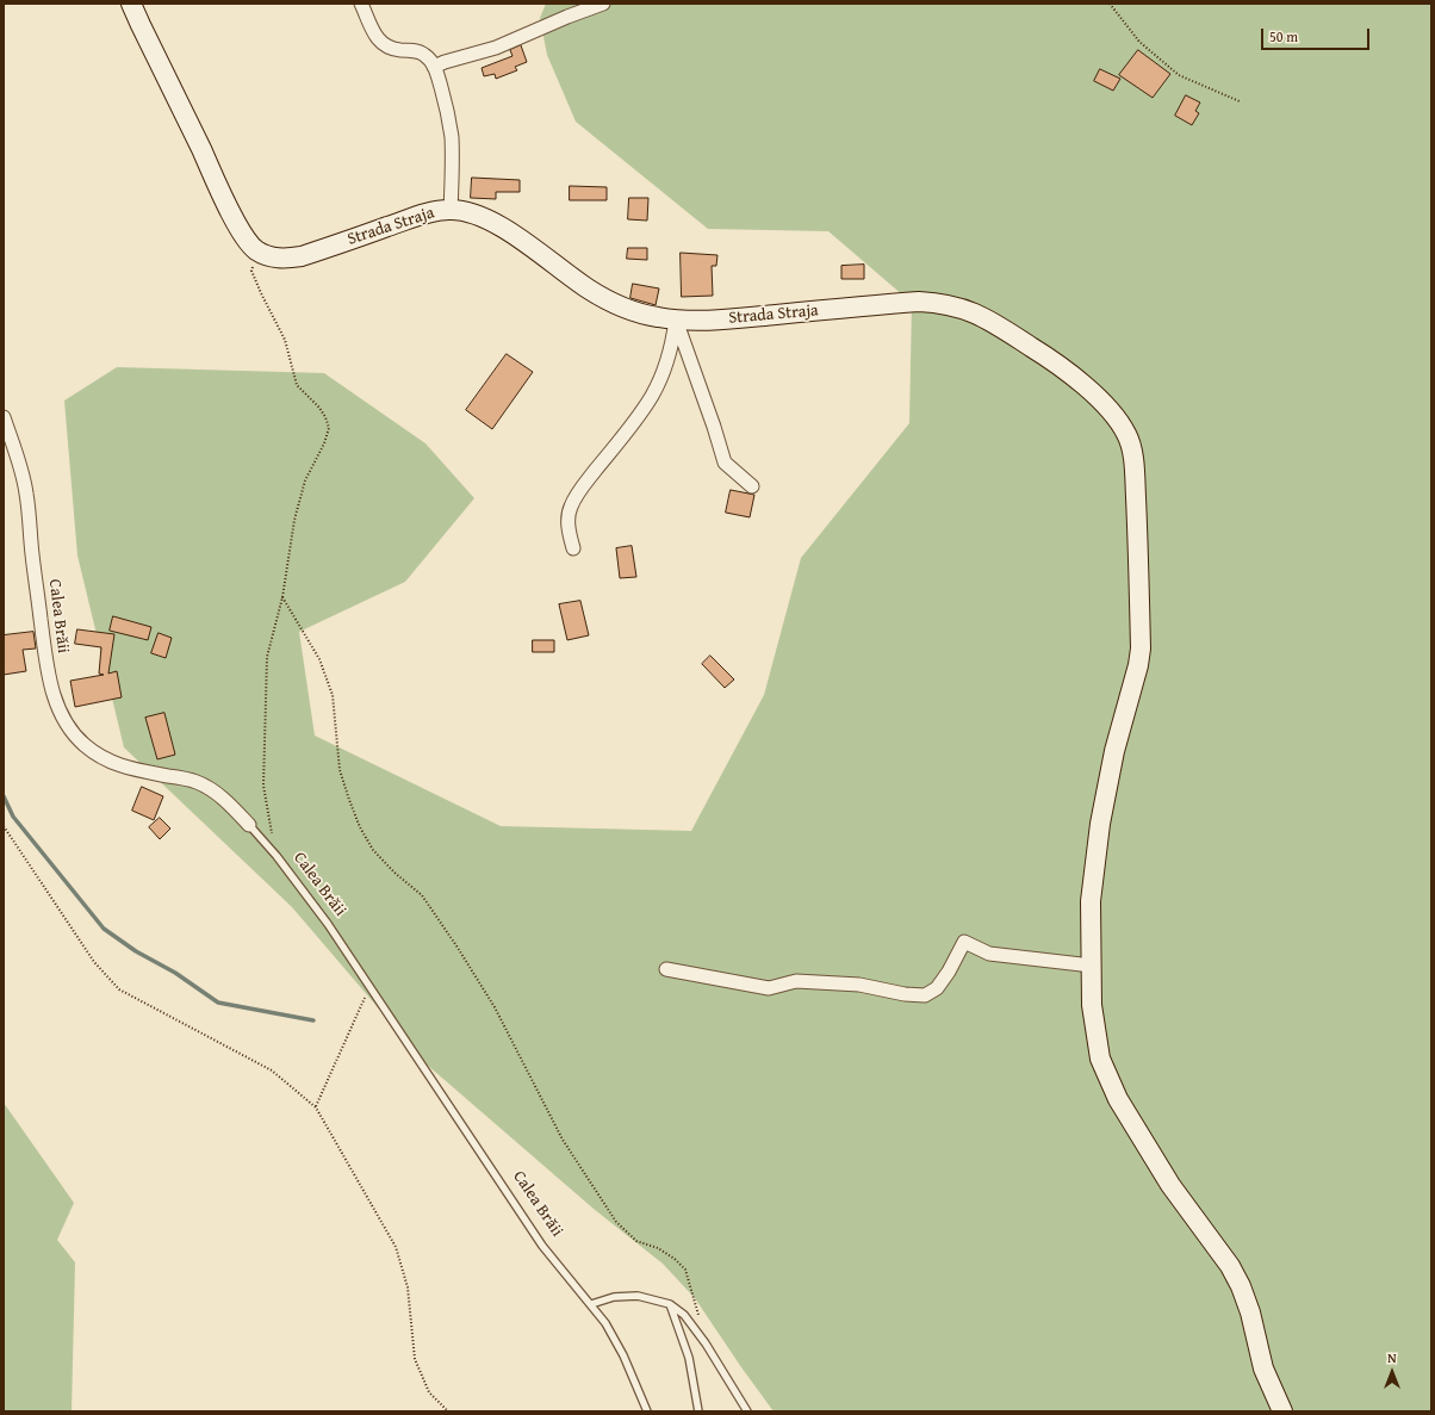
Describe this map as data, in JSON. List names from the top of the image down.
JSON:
{
  "streets": {
    "main road": ["Strada Straja"],
    "street": ["Calea Brăii"]
  },
  "scale_bar": "50 m",
  "north": "top"
}
